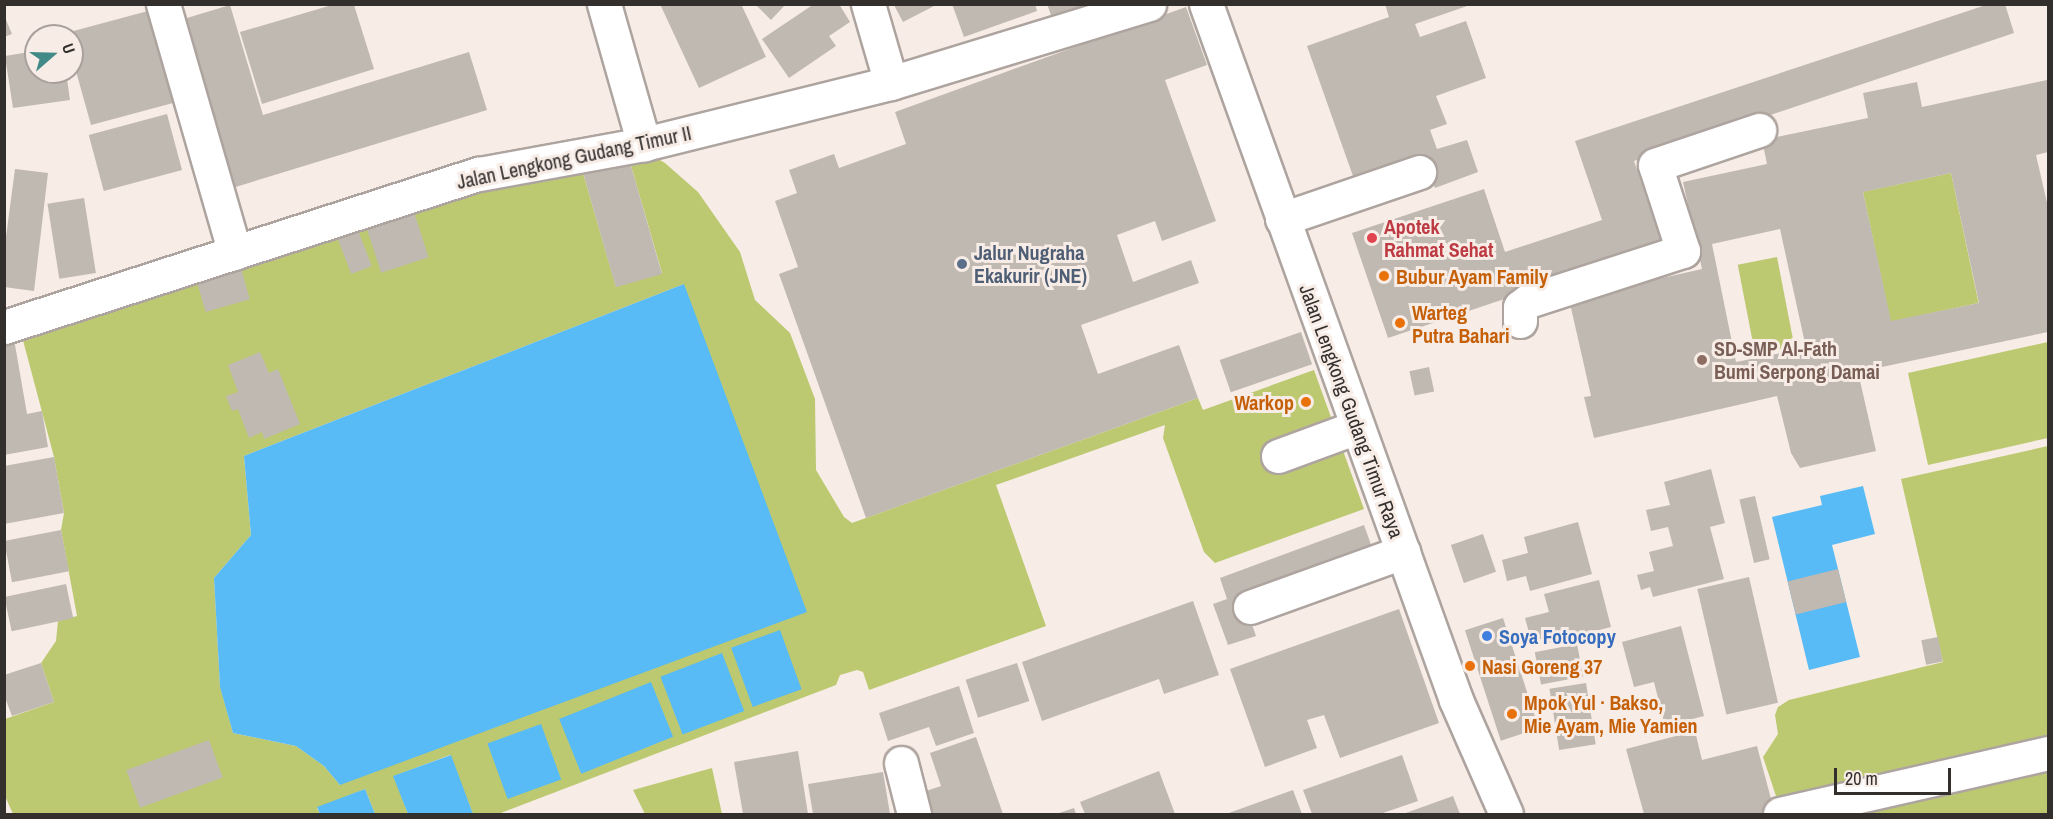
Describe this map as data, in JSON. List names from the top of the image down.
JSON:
{
  "streets": {
    "street": ["Jalan Lengkong Gudang Timur II", "Jalan Lengkong Gudang Timur Raya"]
  },
  "places": [
    "Apotek Rahmat Sehat",
    "Jalur Nugraha Ekakurir (JNE)",
    "Bubur Ayam Family",
    "Warteg Putra Bahari",
    "SD-SMP Al-Fath Bumi Serpong Damai",
    "Warkop",
    "Soya Fotocopy",
    "Nasi Goreng 37",
    "Mpok Yul · Bakso, Mie Ayam, Mie Yamien"
  ],
  "scale_bar": "20 m",
  "north": "right"
}
